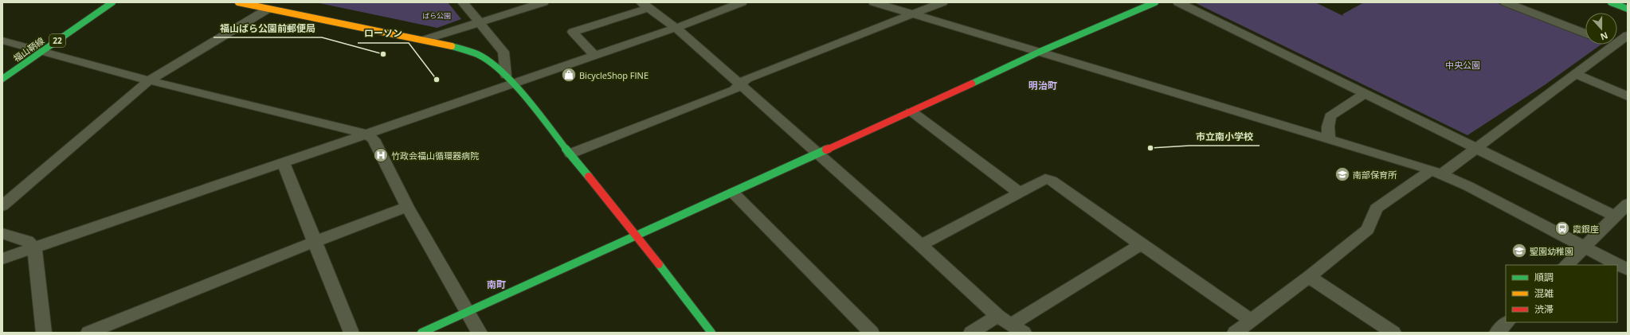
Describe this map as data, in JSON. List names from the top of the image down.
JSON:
{
  "streets": {
    "street": ["22", "福山鞆線"]
  },
  "districts": ["明治町", "南町"],
  "parks": ["ばら公園", "中央公園"],
  "places": {
    "other": ["福山ばら公園前郵便局", "ローソン", "市立南小学校"],
    "shop": ["BicycleShop FINE"],
    "hospital": ["竹政会福山循環器病院"],
    "school or university": ["南部保育所", "聖園幼稚園"],
    "bus stop": ["霞銀座"]
  },
  "legend": ["順調", "混雑", "渋滞"],
  "north": "bottom"
}
